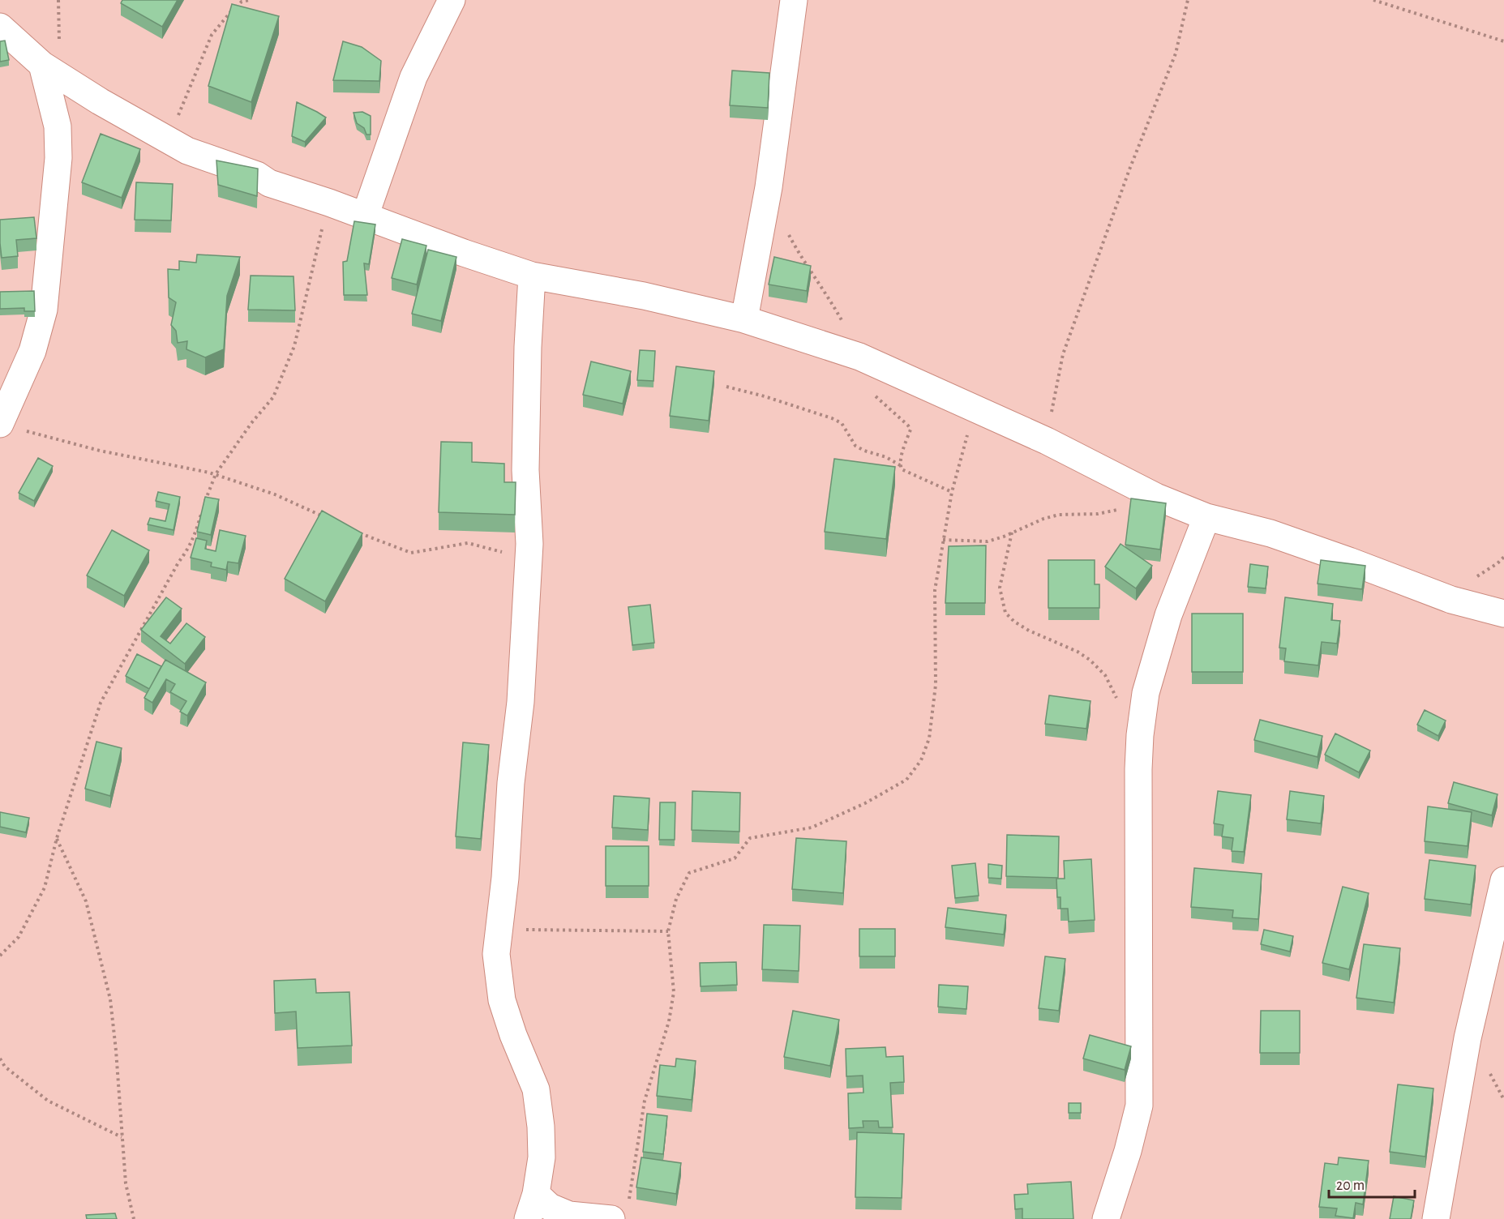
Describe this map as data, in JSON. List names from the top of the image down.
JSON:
{
  "scale_bar": "20 m"
}
